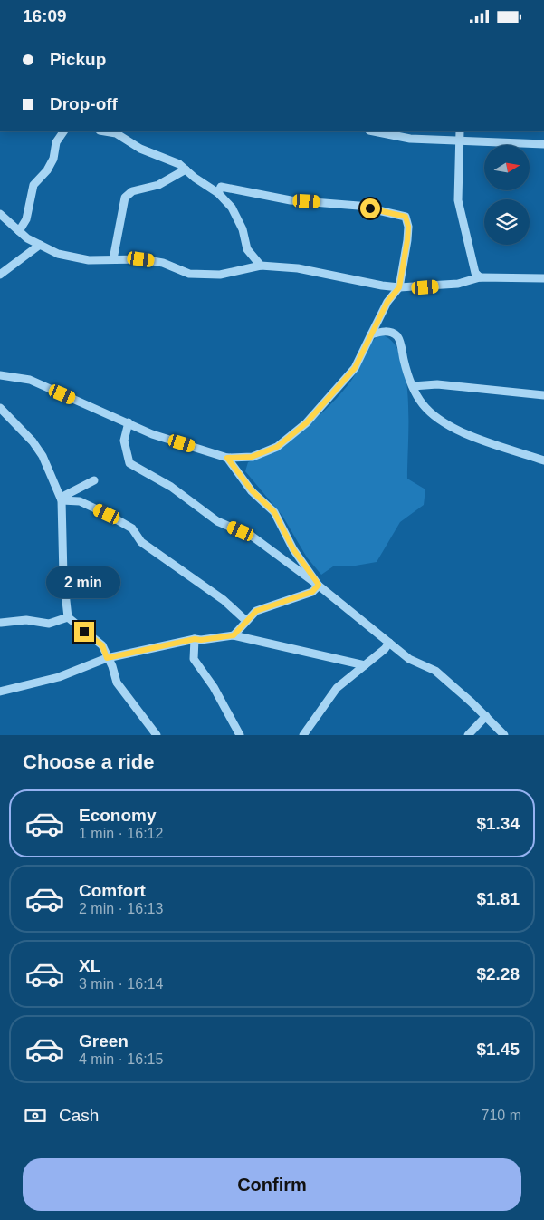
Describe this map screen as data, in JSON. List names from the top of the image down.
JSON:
{
  "north": "right",
  "page": {
    "status": "16:09",
    "banner": ["Pickup", "Drop-off"],
    "bubble": "2 min",
    "heading": "Choose a ride",
    "list": [
      {
        "name": "Economy",
        "note": "1 min · 16:12",
        "value": "$1.34"
      },
      {
        "name": "Comfort",
        "note": "2 min · 16:13",
        "value": "$1.81"
      },
      {
        "name": "XL",
        "note": "3 min · 16:14",
        "value": "$2.28"
      },
      {
        "name": "Green",
        "note": "4 min · 16:15",
        "value": "$1.45"
      }
    ],
    "pay": ["Cash", "710 m"],
    "buttons": "Confirm"
  }
}
